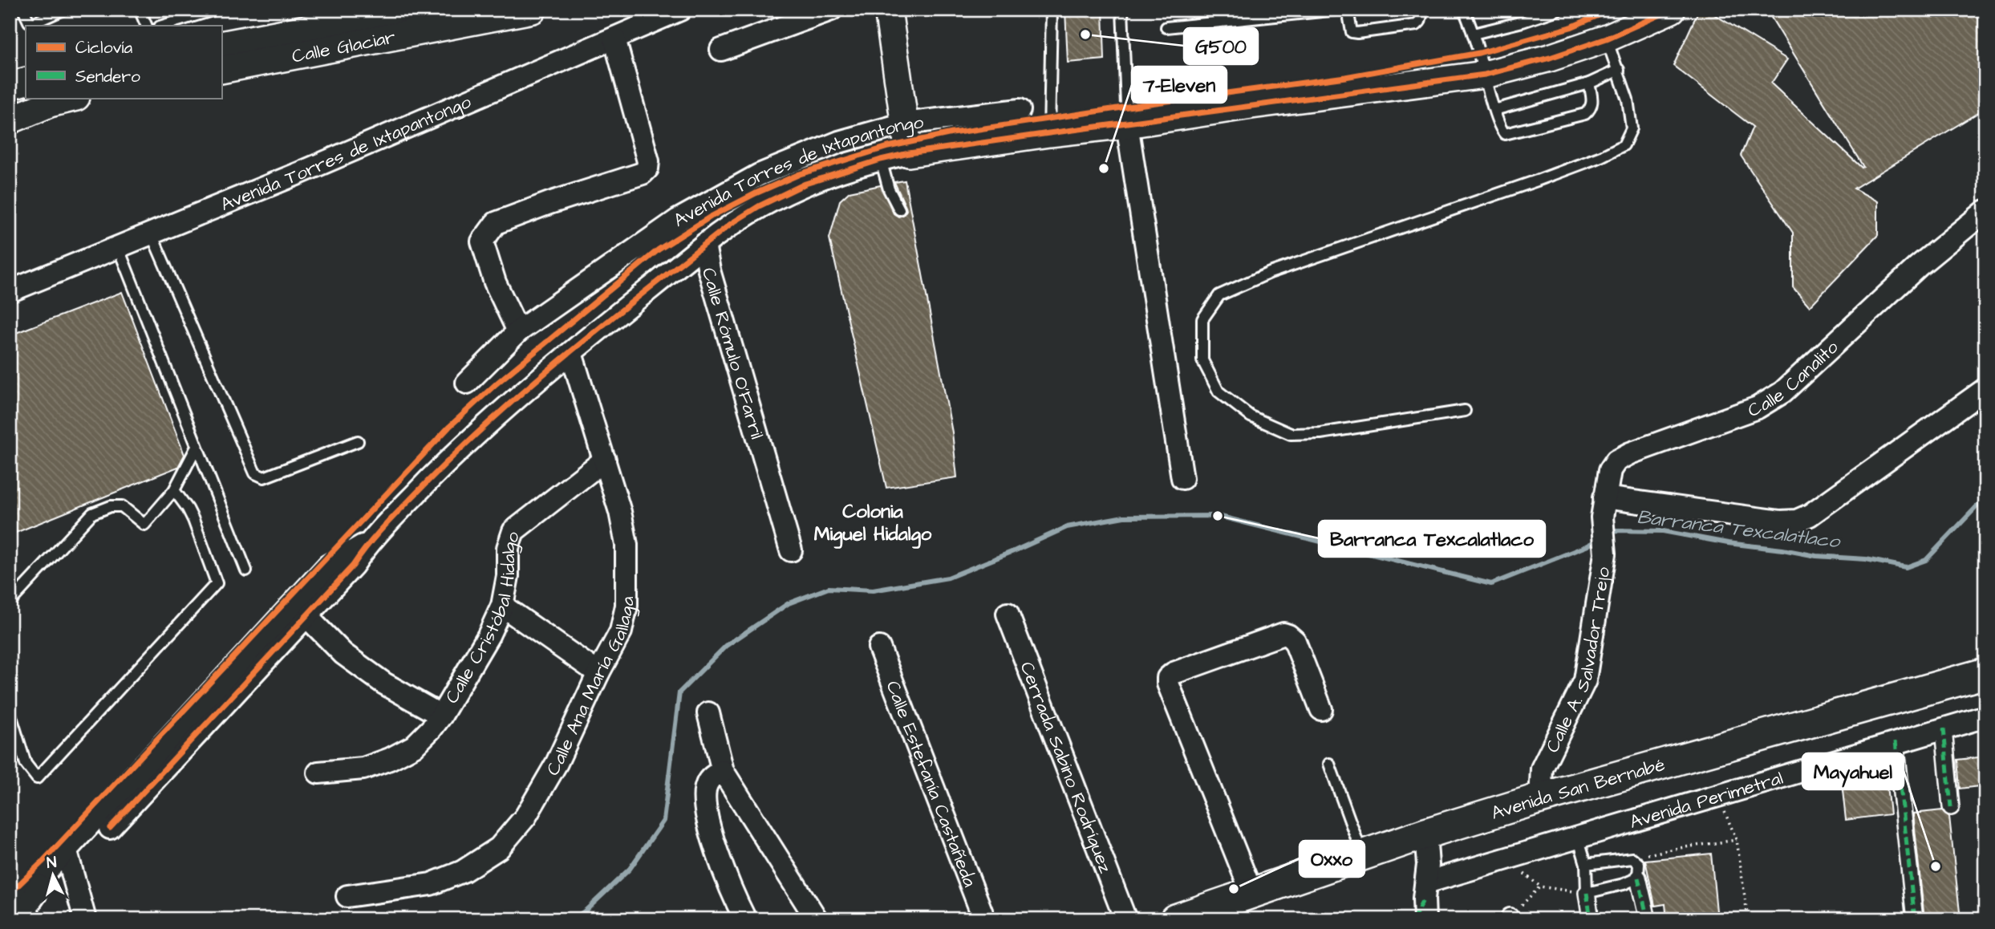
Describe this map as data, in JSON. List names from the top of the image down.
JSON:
{
  "streets": {
    "main road": ["Avenida San Bernabé"],
    "street": [
      "Calle Glaciar",
      "Avenida Torres de Ixtapantongo",
      "Calle Rómulo O'Farril",
      "Calle Canalito",
      "Calle Cristóbal Hidalgo",
      "Calle A. Salvador Trejo",
      "Calle Ana María Gallaga",
      "Cerrada Sabino Rodríguez",
      "Calle Estefanía Castañeda",
      "Avenida Perimetral"
    ]
  },
  "crossings": [
    ["Calle Rómulo O'Farril", "Calle Ana María Gallaga"],
    ["Calle Canalito", "Calle A. Salvador Trejo"],
    ["Calle Cristóbal Hidalgo", "Calle Ana María Gallaga"],
    ["Calle A. Salvador Trejo", "Avenida San Bernabé"]
  ],
  "districts": ["Colonia Miguel Hidalgo"],
  "water": ["Barranca Texcalatlaco"],
  "places": [
    "G500",
    "7-Eleven",
    "Barranca Texcalatlaco",
    "Mayahuel",
    "Oxxo"
  ],
  "legend": ["Ciclovía", "Sendero"],
  "north": "top"
}
